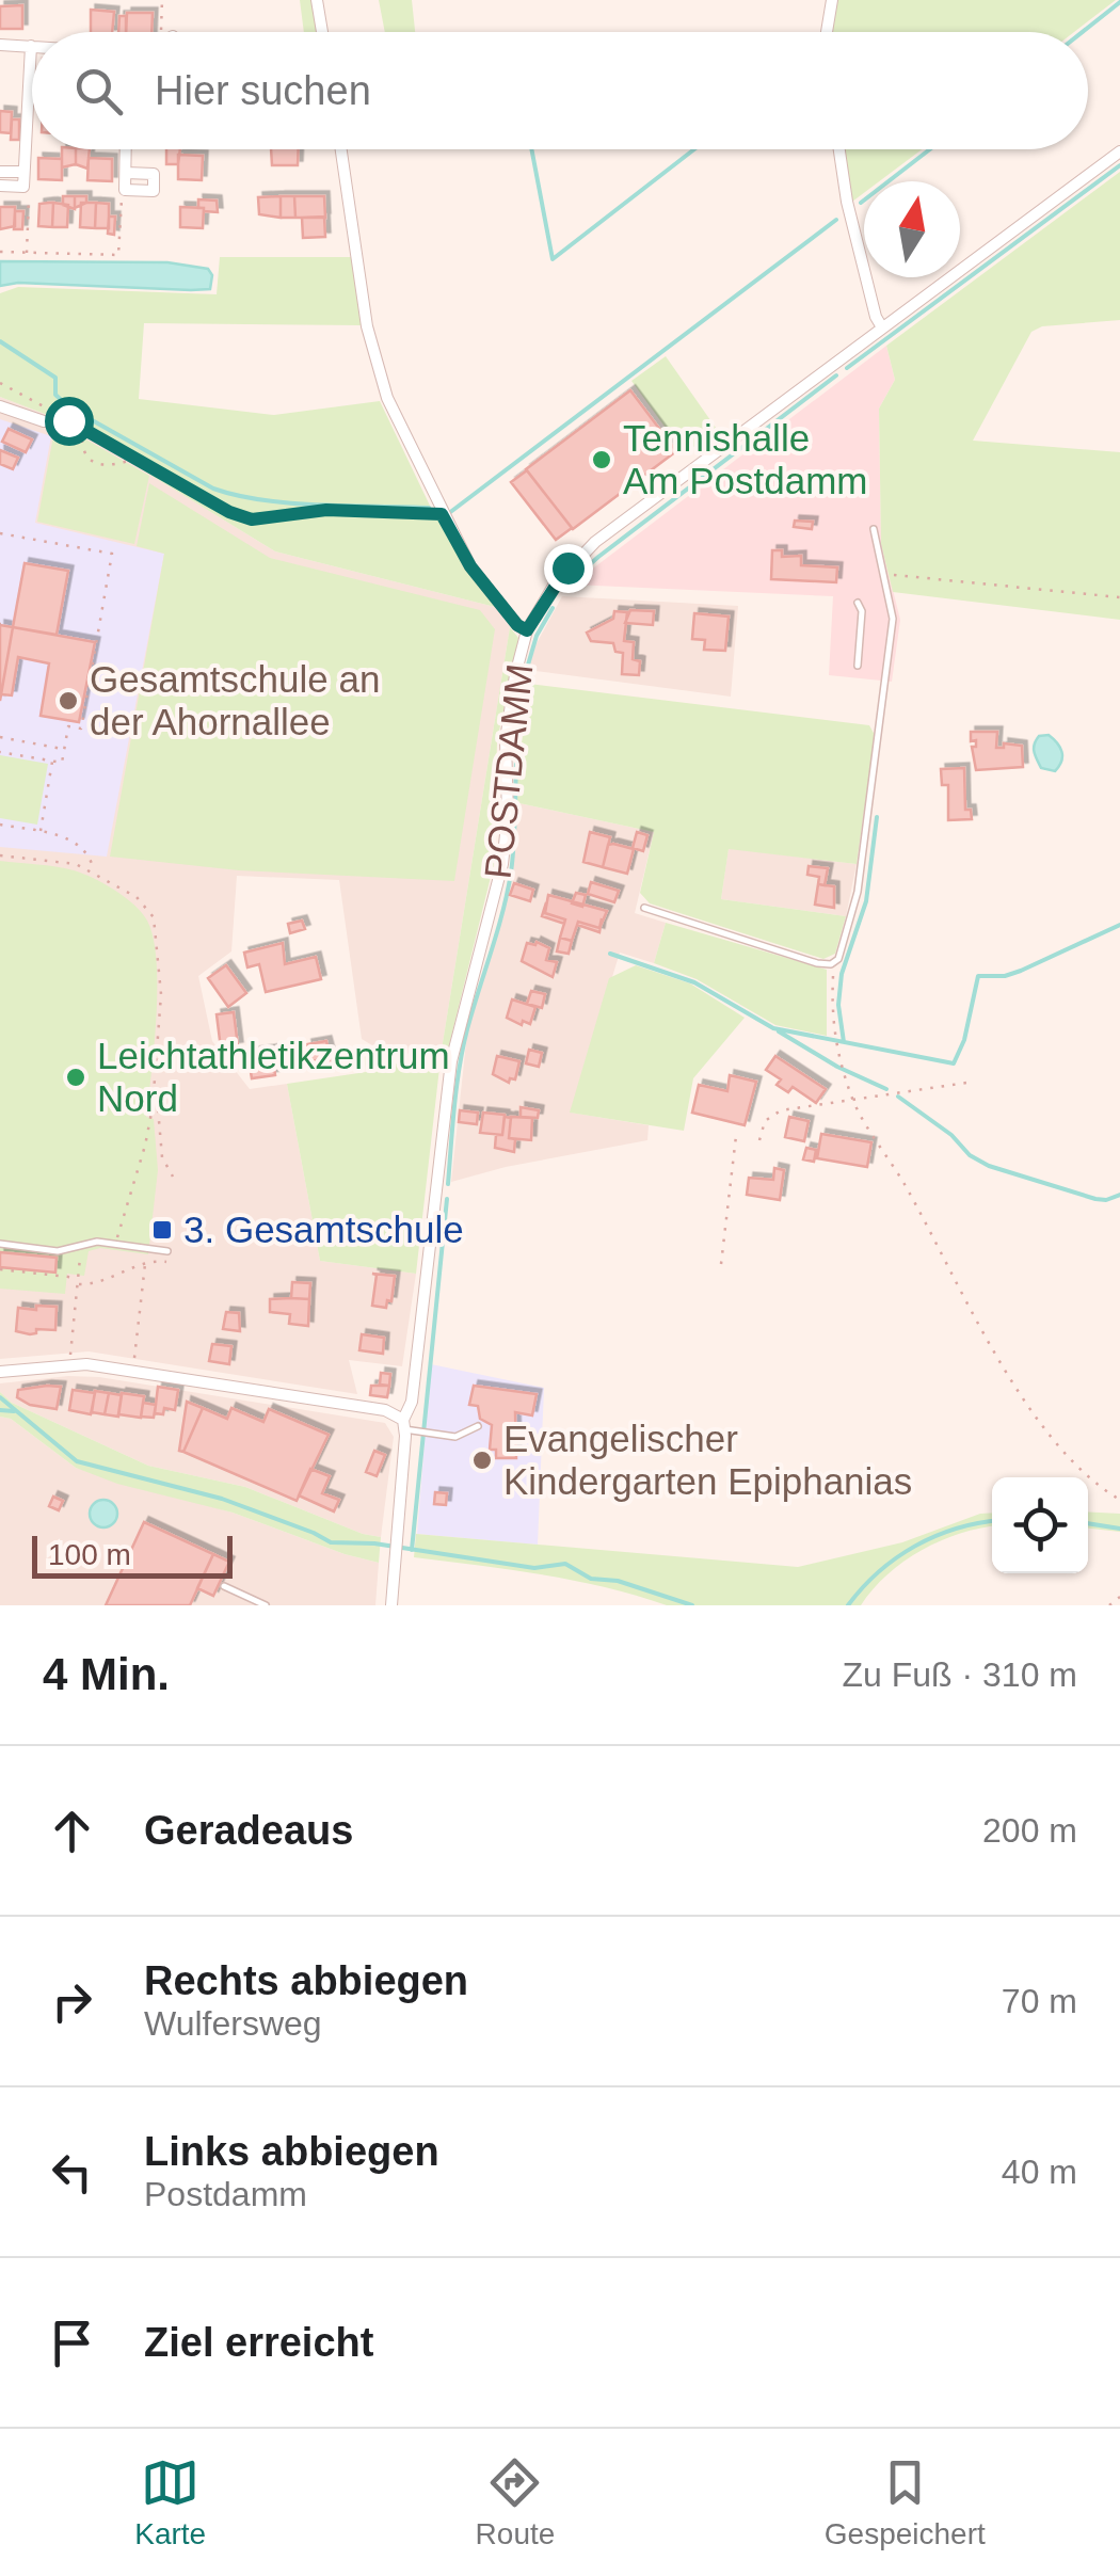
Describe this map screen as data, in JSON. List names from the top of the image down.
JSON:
{
  "streets": {
    "street": ["POSTDAMM"]
  },
  "places": {
    "other": [
      "Tennishalle Am Postdamm",
      "Gesamtschule an der Ahornallee",
      "Leichtathletikzentrum Nord",
      "Evangelischer Kindergarten Epiphanias"
    ],
    "transit": ["3. Gesamtschule"]
  },
  "scale_bar": "100 m",
  "north": "top",
  "page": {
    "search": "Hier suchen",
    "scale": "100 m",
    "heading": ["4 Min.", "Zu Fuß · 310 m"],
    "list": [
      ["Geradeaus", "200 m"],
      ["Rechts abbiegen", "Wulfersweg", "70 m"],
      ["Links abbiegen", "Postdamm", "40 m"],
      "Ziel erreicht"
    ],
    "nav": ["Karte", "Route", "Gespeichert"]
  }
}
